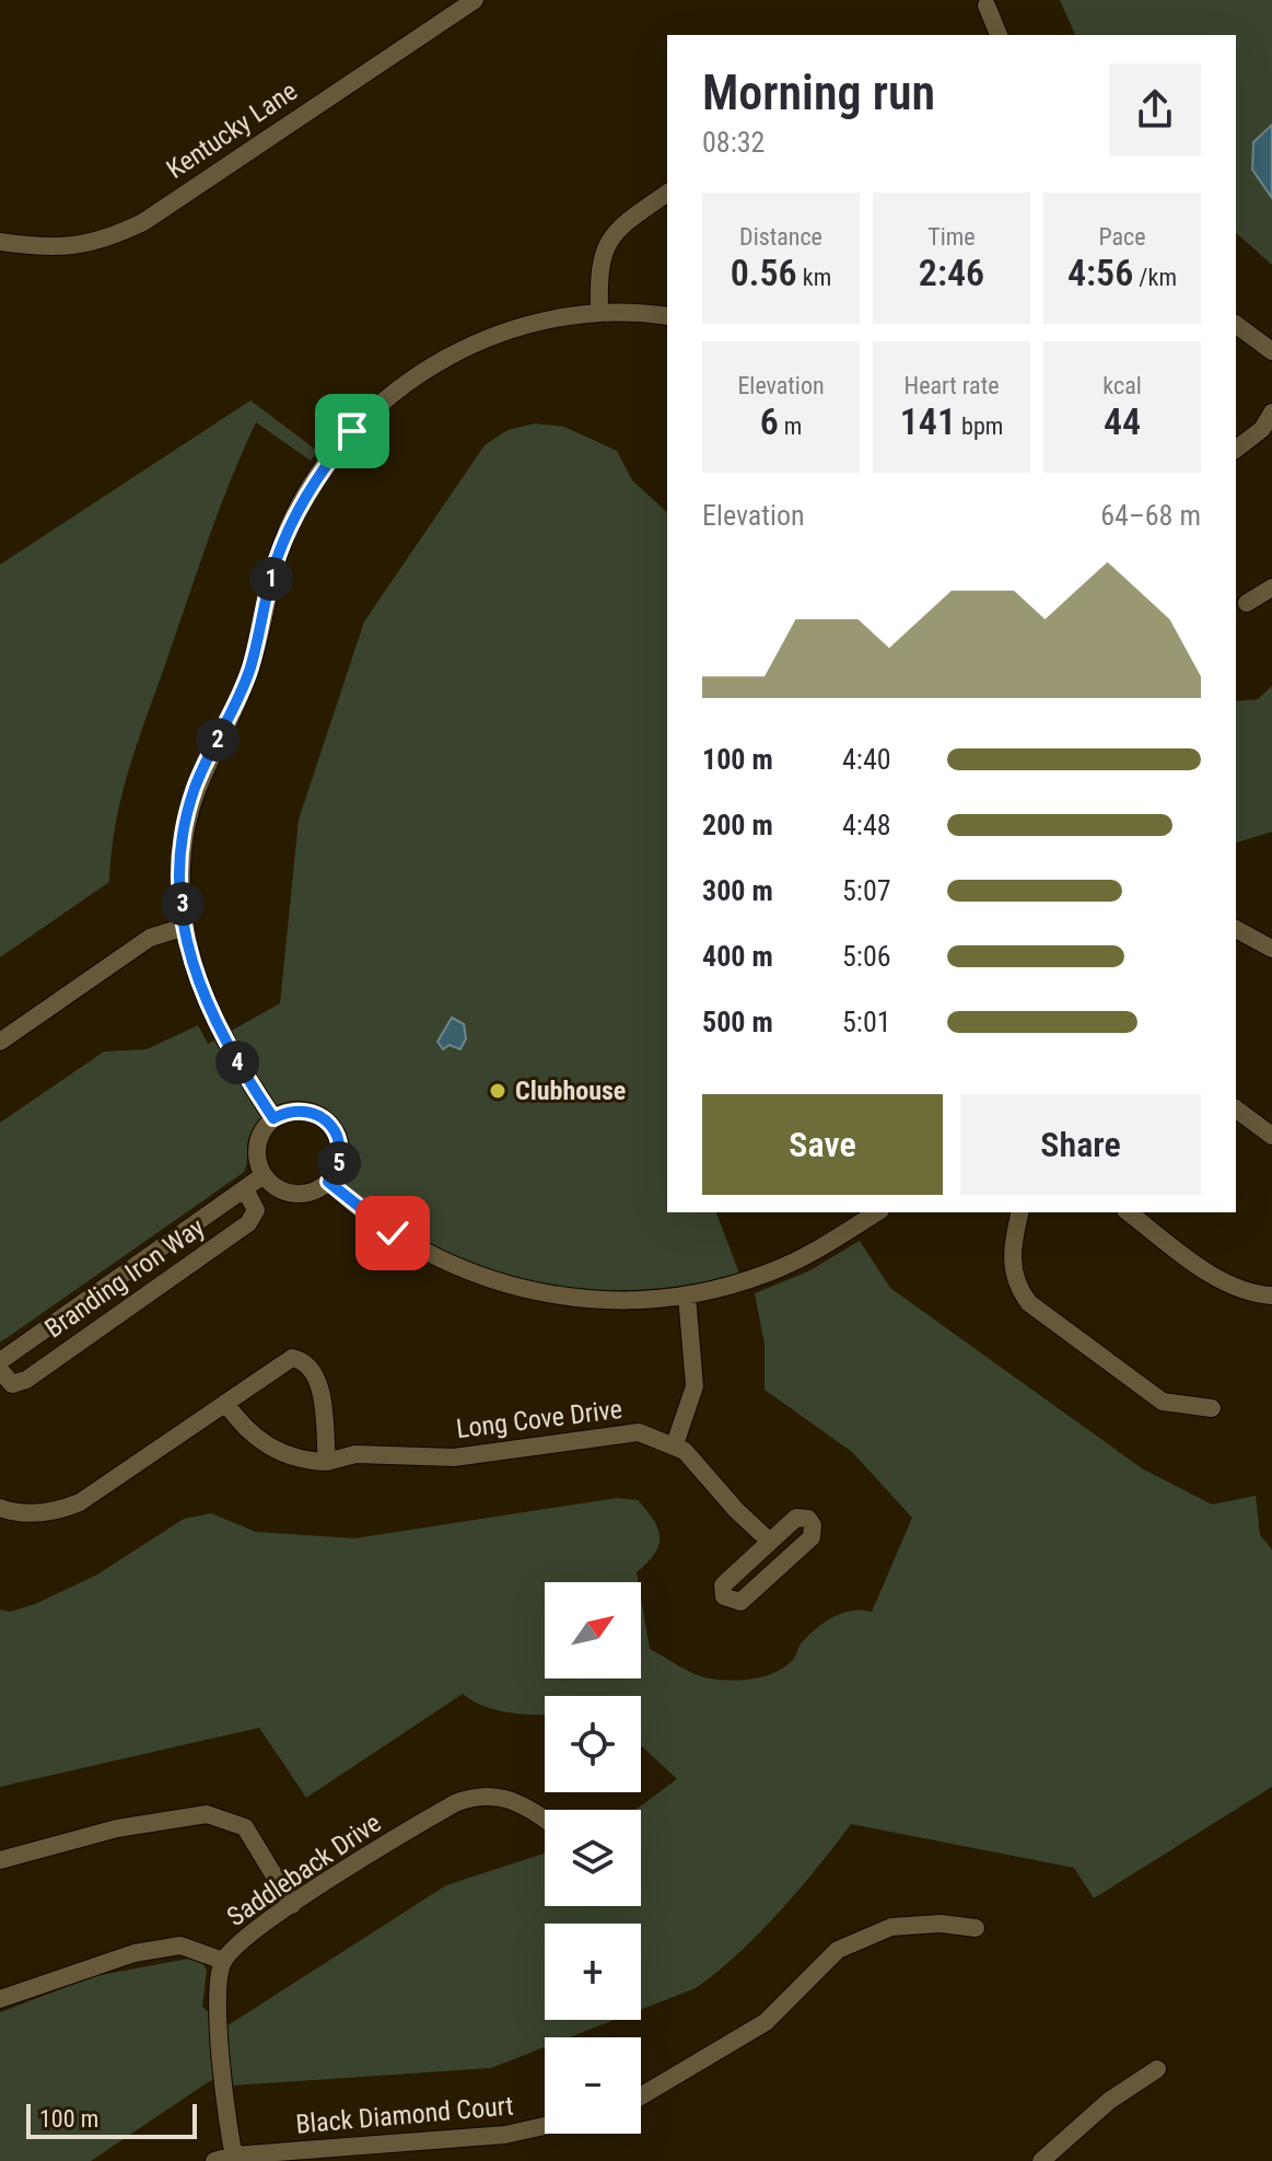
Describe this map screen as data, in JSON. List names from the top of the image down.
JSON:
{
  "streets": {
    "street": [
      "Kentucky Lane",
      "Branding Iron Way",
      "Long Cove Drive",
      "Saddleback Drive",
      "Black Diamond Court"
    ]
  },
  "crossings": [
    ["Saddleback Drive", "Black Diamond Court"]
  ],
  "places": ["Clubhouse"],
  "scale_bar": "100 m",
  "north": "top right",
  "page": {
    "heading": ["Morning run", "08:32"],
    "stats": [
      ["Distance", "0.56 km"],
      ["Time", "2:46"],
      ["Pace", "4:56 /km"],
      ["Elevation", "6 m"],
      ["Heart rate", "141 bpm"],
      ["kcal", "44"]
    ],
    "chart": ["Elevation", "64–68 m"],
    "pins": [
      "1",
      "2",
      "3",
      "4",
      "5"
    ],
    "list": [
      {
        "name": "100 m",
        "note": "4:40"
      },
      {
        "name": "200 m",
        "note": "4:48"
      },
      {
        "name": "300 m",
        "note": "5:07"
      },
      {
        "name": "400 m",
        "note": "5:06"
      },
      {
        "name": "500 m",
        "note": "5:01"
      }
    ],
    "buttons": ["Save", "Share"],
    "map_buttons": ["+", "−"],
    "scale": "100 m"
  }
}
